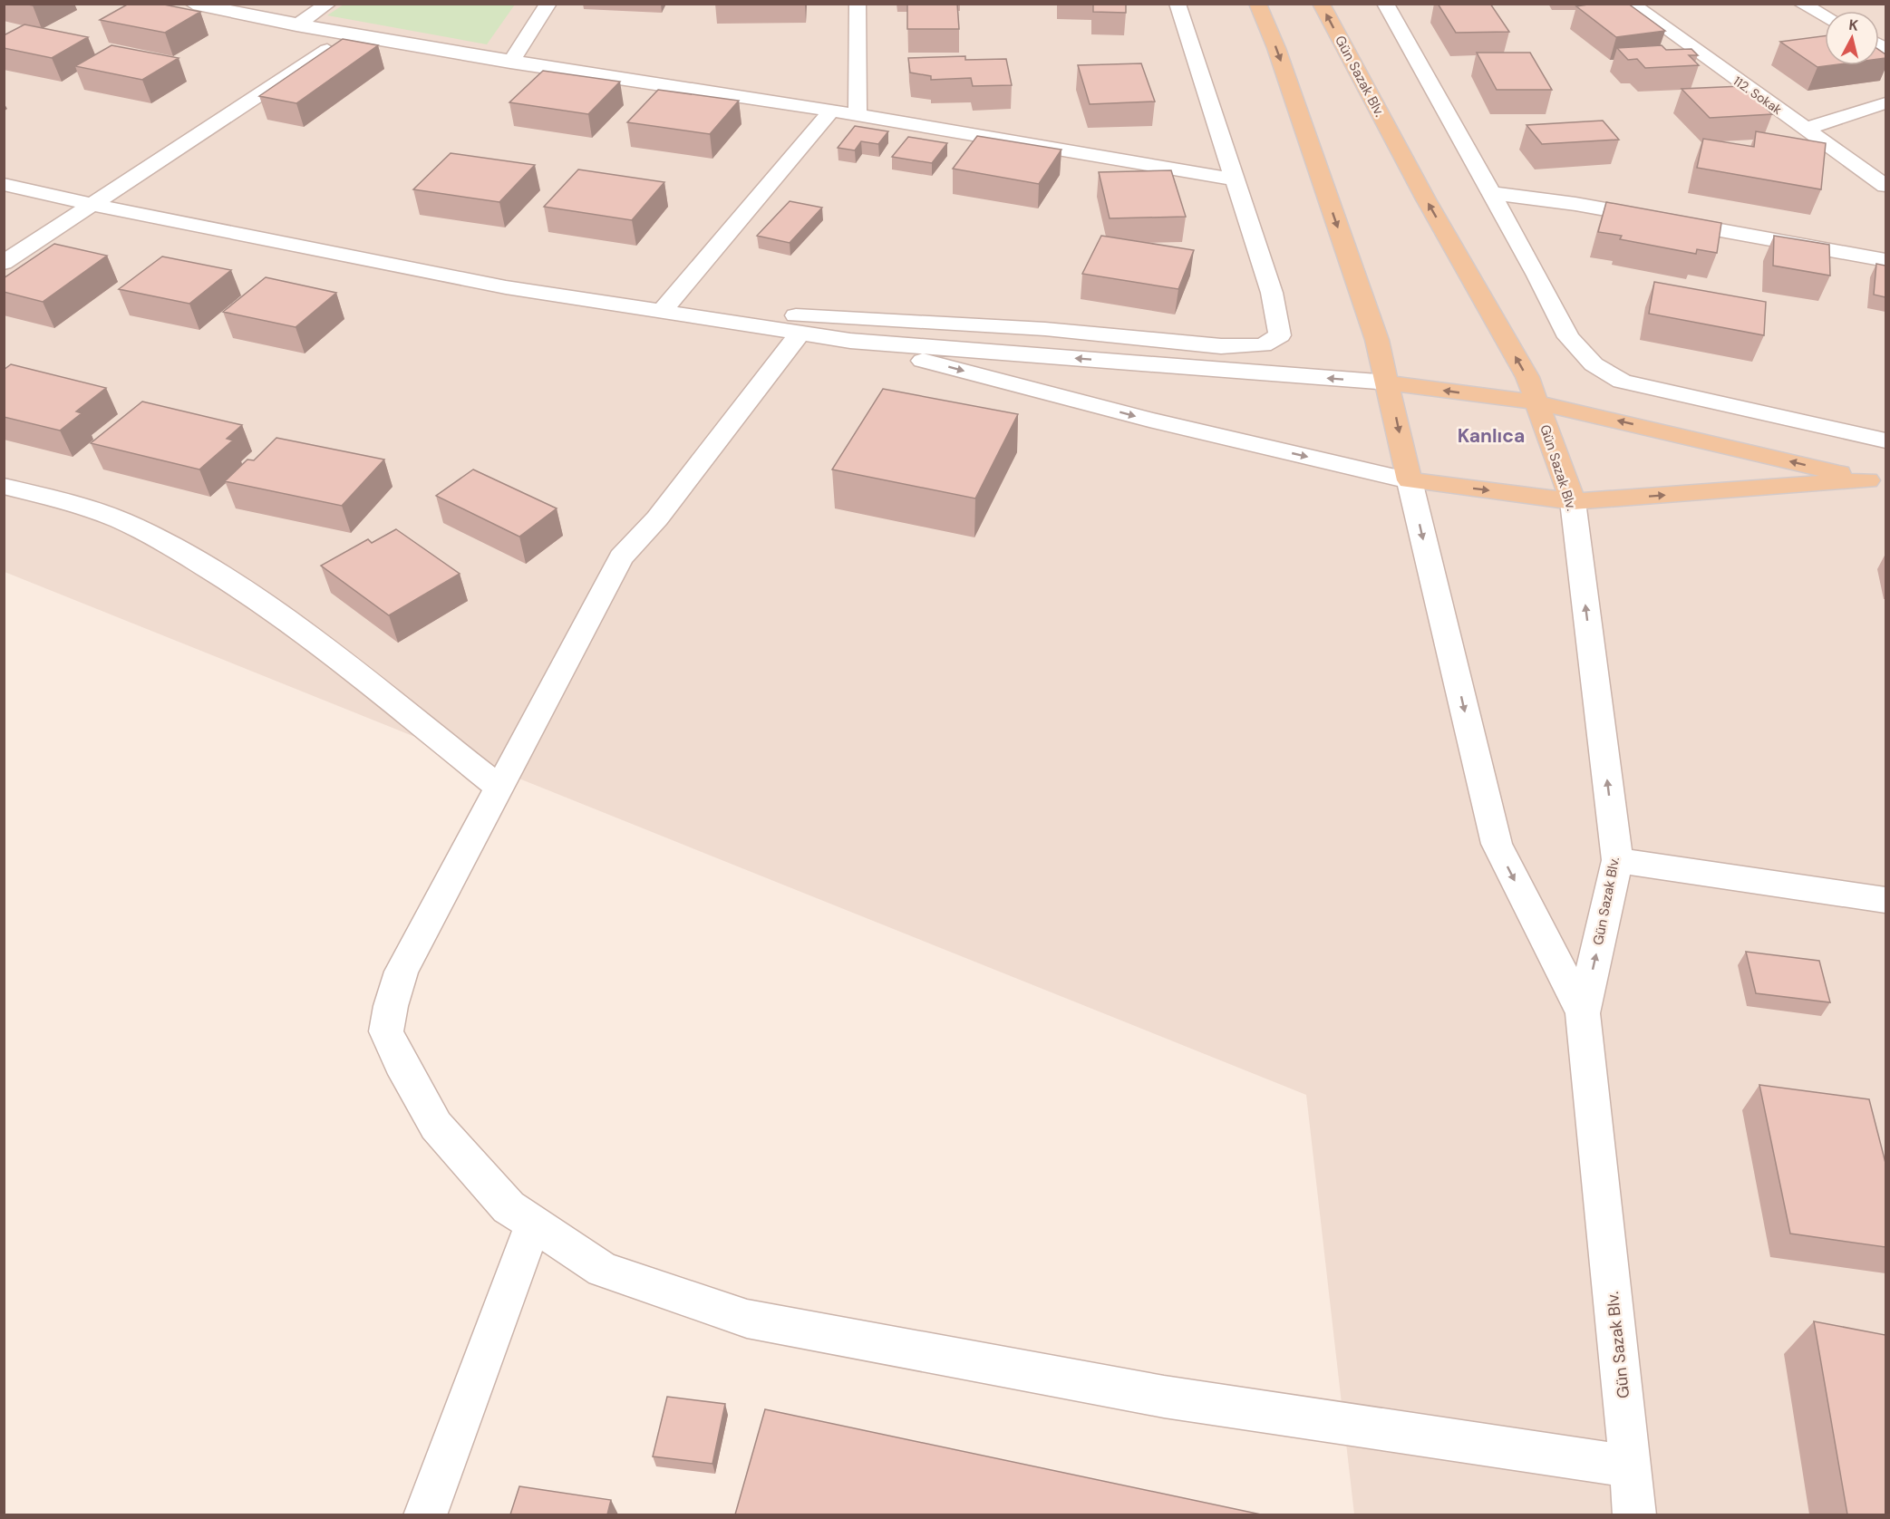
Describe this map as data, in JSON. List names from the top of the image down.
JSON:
{
  "streets": {
    "main road": ["Gün Sazak Blv."],
    "street": ["112. Sokak"]
  },
  "districts": ["Kanlıca"],
  "north": "top"
}
